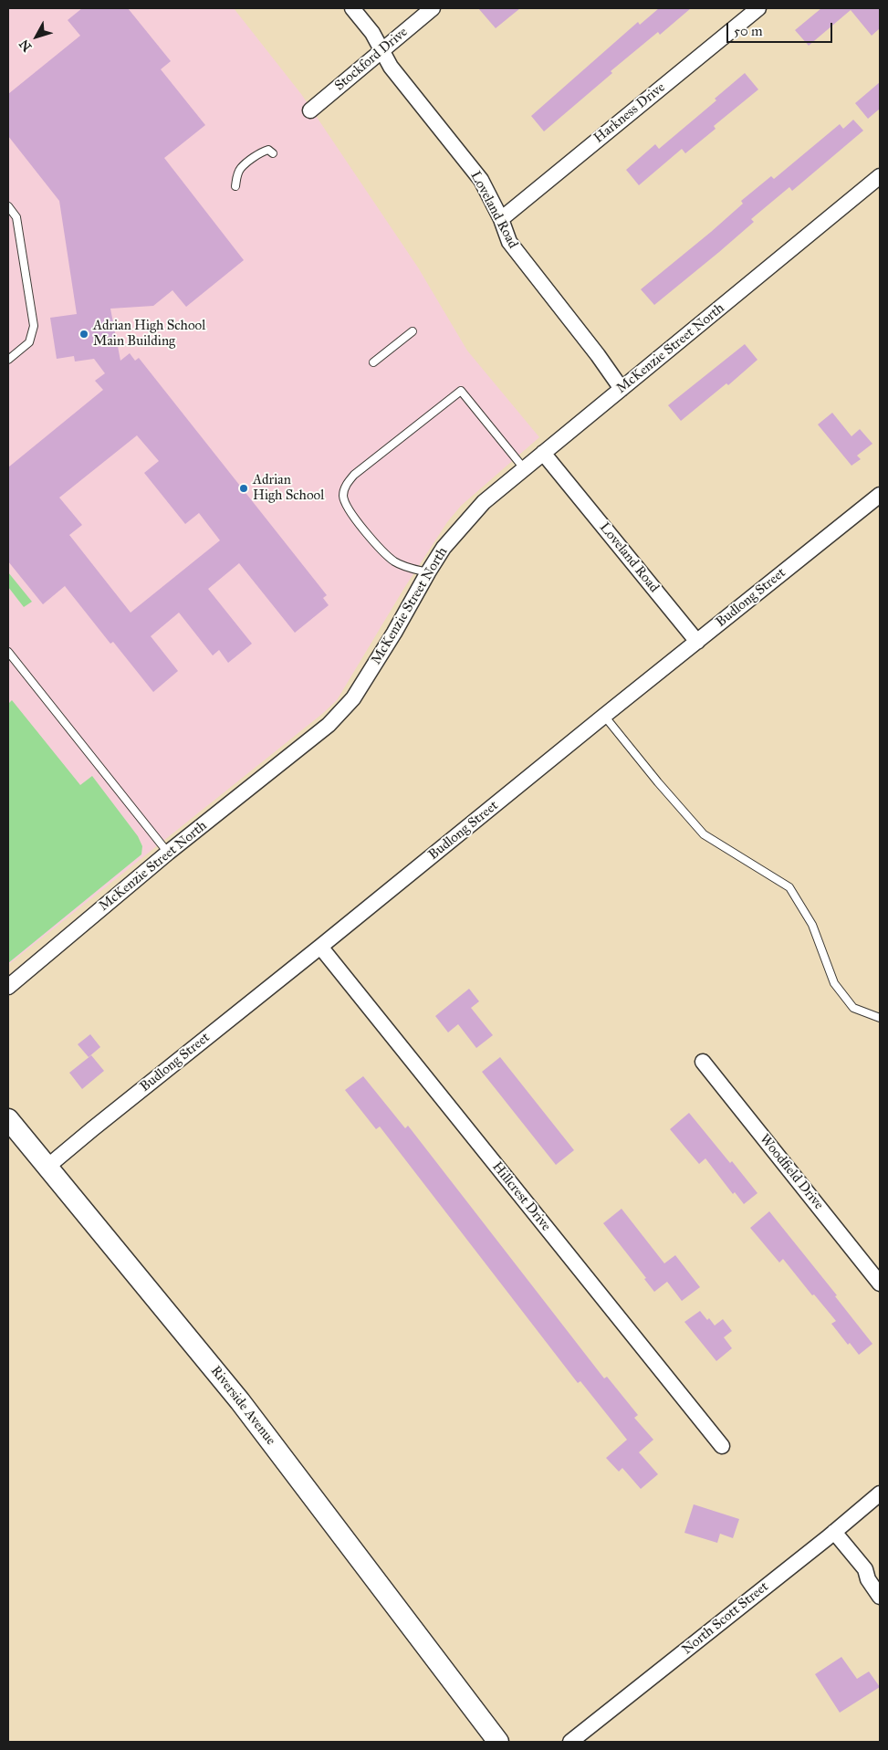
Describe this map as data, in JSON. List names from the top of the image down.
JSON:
{
  "streets": {
    "street": [
      "Stockford Drive",
      "Harkness Drive",
      "Loveland Road",
      "McKenzie Street North",
      "Budlong Street",
      "Woodfield Drive",
      "Hillcrest Drive",
      "Riverside Avenue",
      "North Scott Street"
    ]
  },
  "crossings": [
    ["Stockford Drive", "Loveland Road"],
    ["Harkness Drive", "Loveland Road"],
    ["Loveland Road", "McKenzie Street North"],
    ["Loveland Road", "Budlong Street"],
    ["Budlong Street", "Hillcrest Drive"],
    ["Budlong Street", "Riverside Avenue"]
  ],
  "places": ["Adrian High School Main Building", "Adrian High School"],
  "scale_bar": "50 m",
  "north": "bottom left"
}
